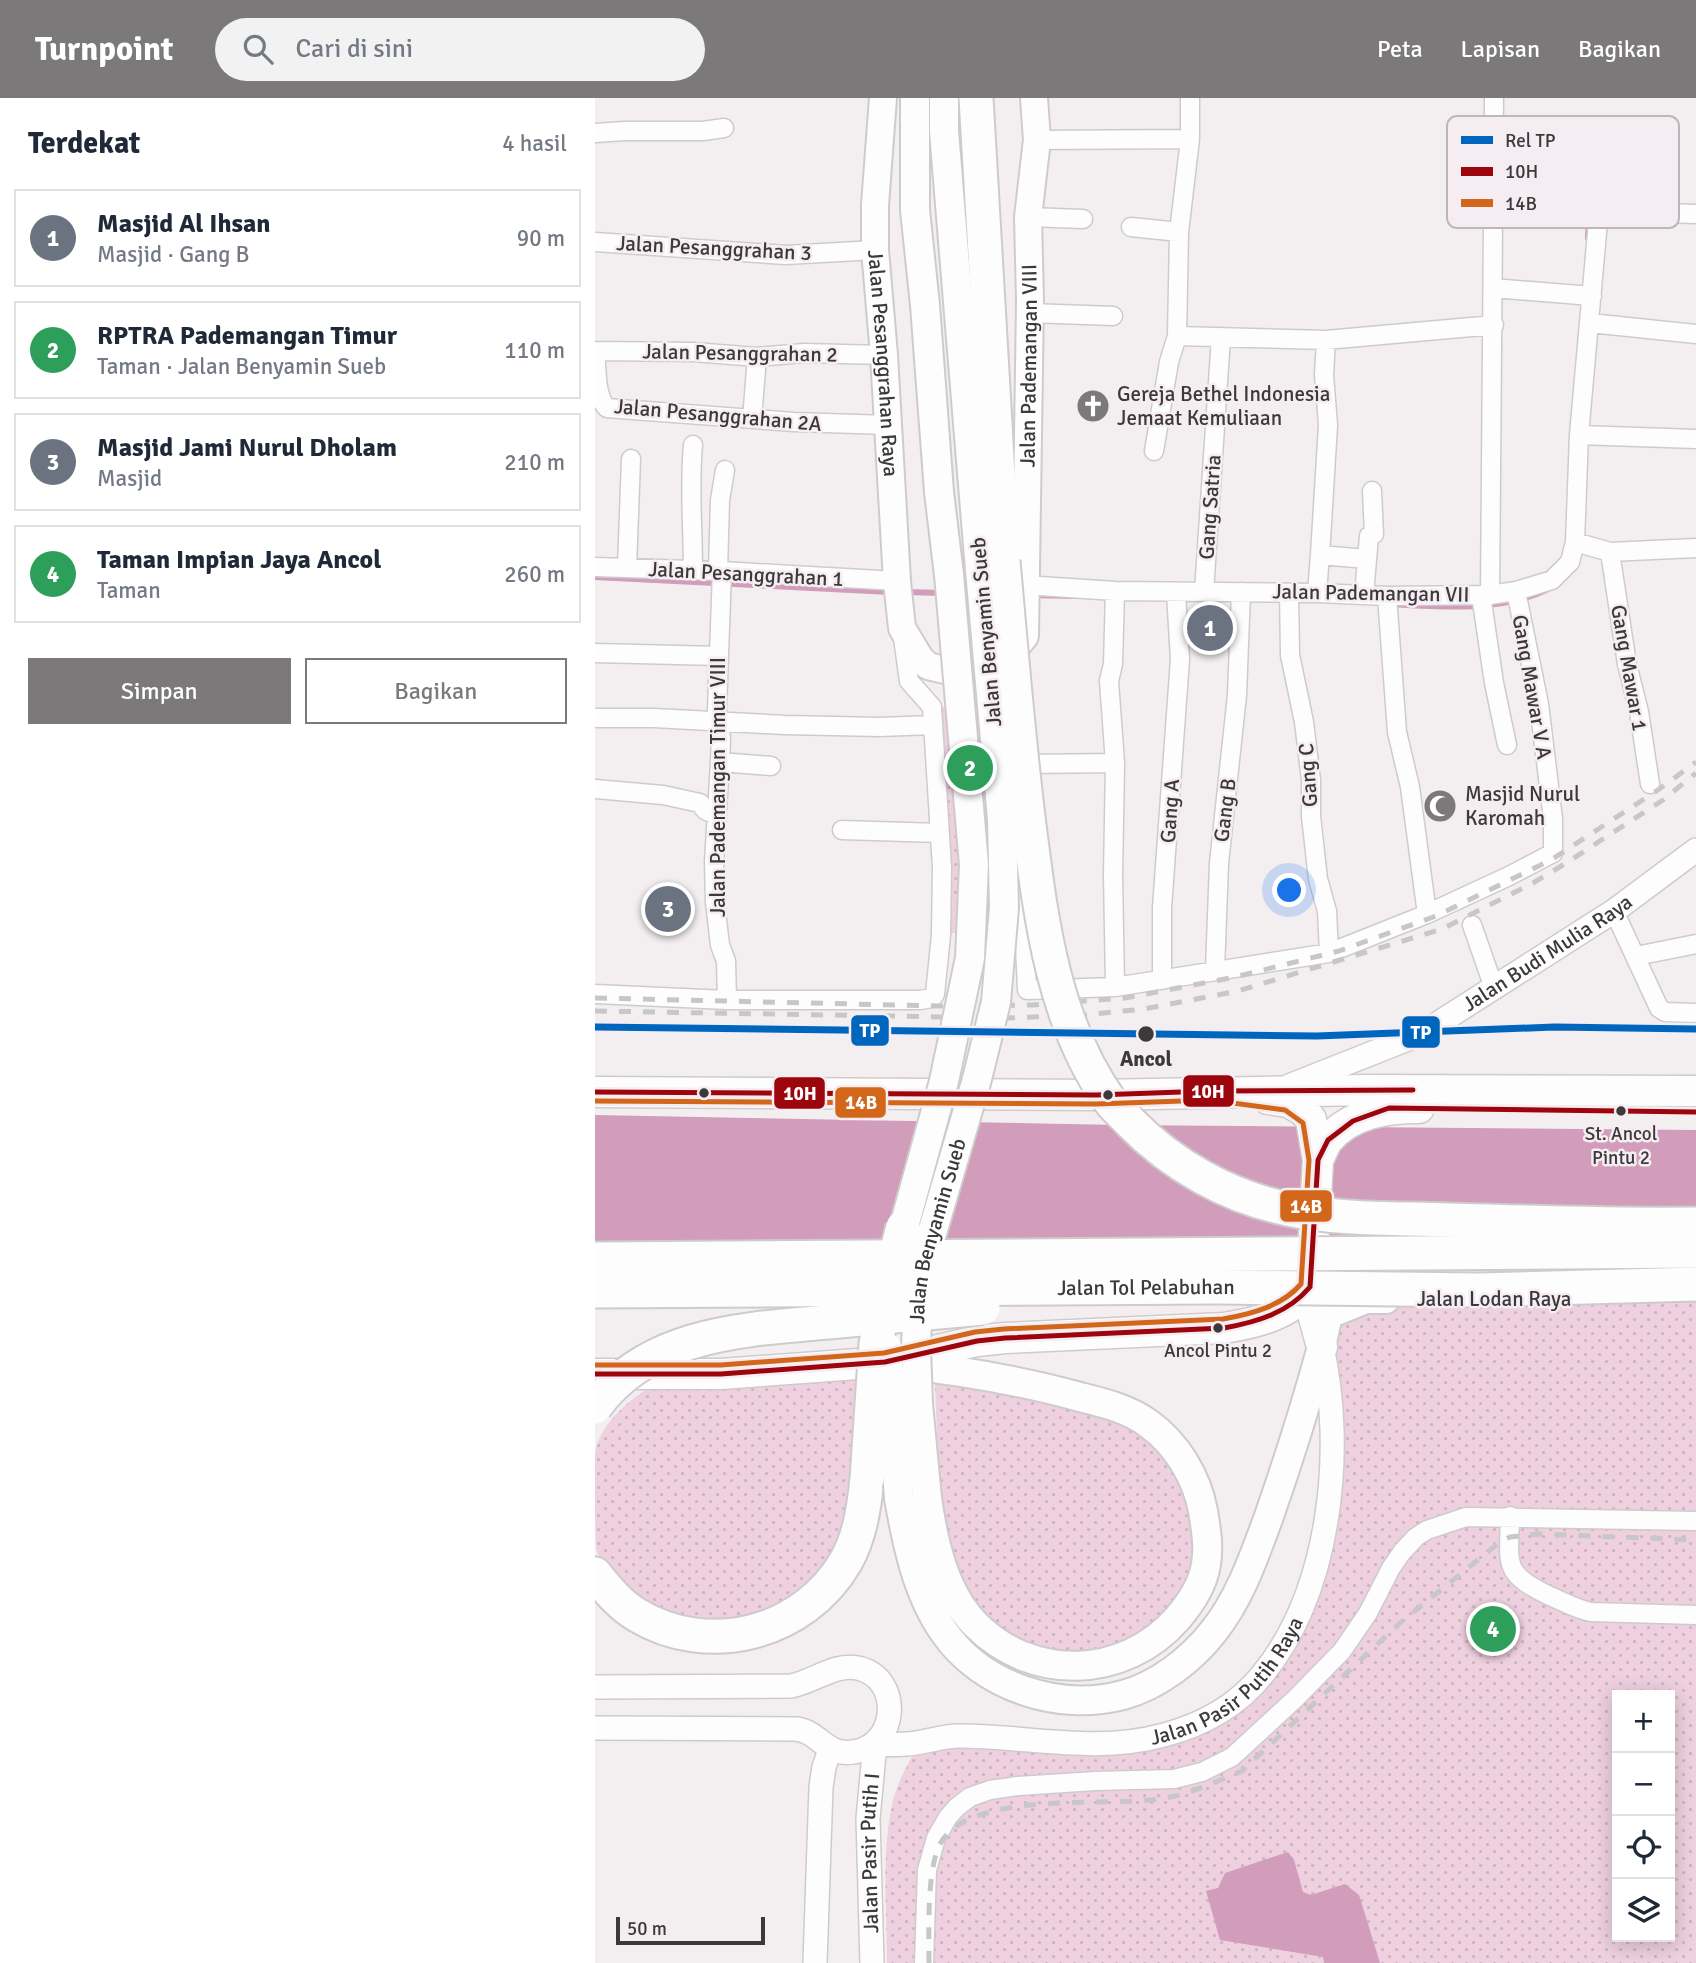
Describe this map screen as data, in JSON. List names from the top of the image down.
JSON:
{
  "streets": {
    "highway": ["Jalan Tol Pelabuhan"],
    "main road": [
      "Jalan Pesanggrahan Raya",
      "Jalan Pademangan VIII",
      "Jalan Benyamin Sueb",
      "Jalan Lodan Raya"
    ],
    "street": [
      "Jalan Pesanggrahan 3",
      "Jalan Pesanggrahan 2",
      "Jalan Pesanggrahan 2A",
      "Gang Satria",
      "Jalan Pesanggrahan 1",
      "Jalan Pademangan VII",
      "Gang Mawar 1",
      "Gang Mawar V A",
      "Gang C",
      "Jalan Pademangan Timur VIII",
      "Gang B",
      "Gang A",
      "Jalan Budi Mulia Raya",
      "Jalan Pasir Putih Raya",
      "Jalan Pasir Putih I"
    ]
  },
  "crossings": [
    ["Jalan Pesanggrahan 3", "Jalan Pesanggrahan Raya"],
    ["Jalan Pesanggrahan 2", "Jalan Pesanggrahan Raya"],
    ["Jalan Pesanggrahan 2", "Jalan Pesanggrahan 2A"],
    ["Jalan Pesanggrahan Raya", "Jalan Pesanggrahan 2A"],
    ["Jalan Pesanggrahan Raya", "Jalan Pesanggrahan 1"],
    ["Jalan Pademangan VIII", "Jalan Pademangan VII"],
    ["Gang Satria", "Jalan Pademangan VII"],
    ["Jalan Pesanggrahan 1", "Jalan Pademangan Timur VIII"],
    ["Jalan Pademangan VII", "Gang C"],
    ["Jalan Pademangan VII", "Gang B"],
    ["Jalan Pademangan VII", "Gang A"],
    ["Jalan Benyamin Sueb", "Jalan Lodan Raya"],
    ["Jalan Benyamin Sueb", "Jalan Pasir Putih Raya"],
    ["Jalan Lodan Raya", "Jalan Pasir Putih Raya"],
    ["Jalan Pasir Putih Raya", "Jalan Pasir Putih I"]
  ],
  "places": {
    "church": ["Gereja Bethel Indonesia Jemaat Kemuliaan"],
    "mosque": ["Masjid Nurul Karomah"],
    "other": ["Ancol", "St. Ancol Pintu 2", "Ancol Pintu 2"]
  },
  "lines": ["rail line TP", "transit line 10H", "transit line 14B"],
  "legend": ["Rel TP", "10H", "14B"],
  "scale_bar": "50 m",
  "page": {
    "header": "Turnpoint",
    "search": "Cari di sini",
    "nav": ["Peta", "Lapisan", "Bagikan"],
    "heading": ["Terdekat", "4 hasil"],
    "list": [
      {
        "mark": "1",
        "name": "Masjid Al Ihsan",
        "note": "Masjid · Gang B",
        "value": "90 m"
      },
      {
        "mark": "2",
        "name": "RPTRA Pademangan Timur",
        "note": "Taman · Jalan Benyamin Sueb",
        "value": "110 m"
      },
      {
        "mark": "3",
        "name": "Masjid Jami Nurul Dholam",
        "note": "Masjid",
        "value": "210 m"
      },
      {
        "mark": "4",
        "name": "Taman Impian Jaya Ancol",
        "note": "Taman",
        "value": "260 m"
      }
    ],
    "pins": [
      "1",
      "2",
      "3",
      "4"
    ],
    "buttons": ["Simpan", "Bagikan"],
    "map_buttons": ["+", "−"],
    "scale": "50 m"
  }
}
